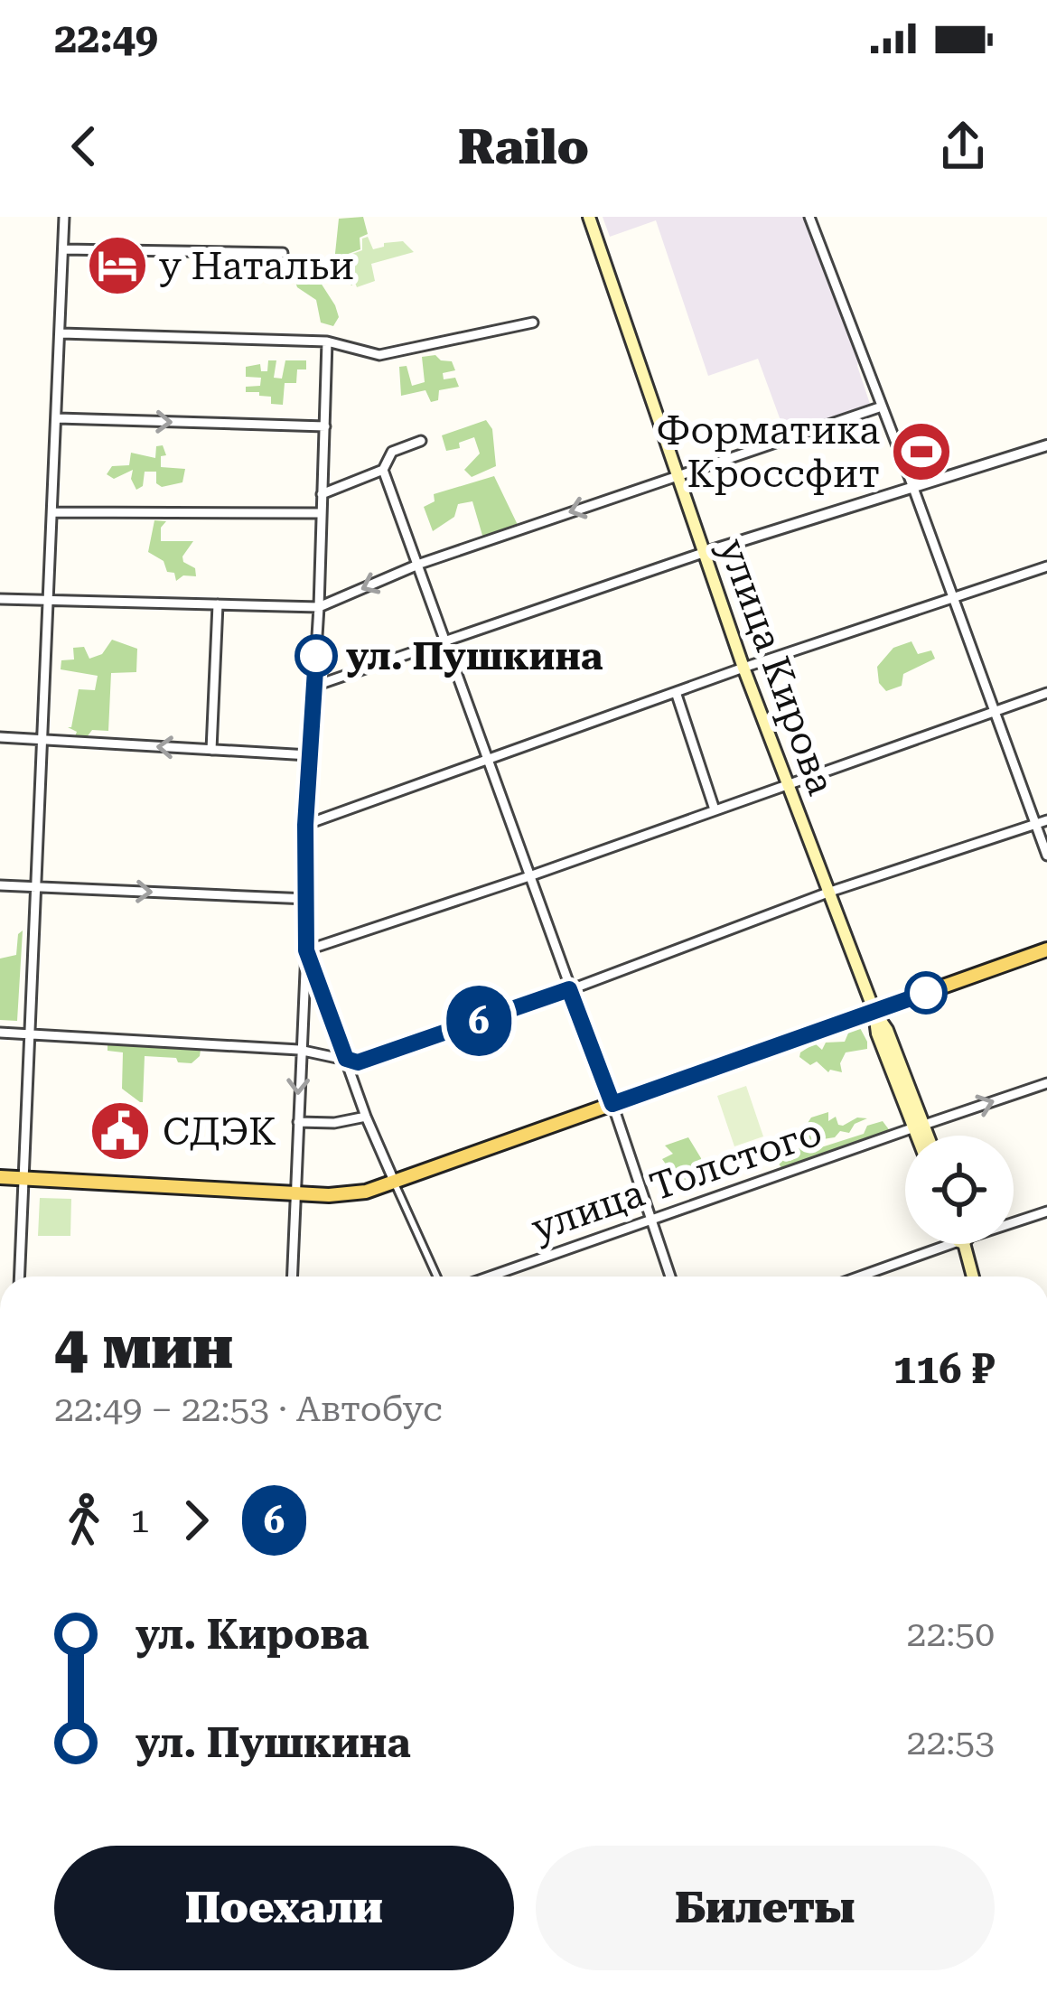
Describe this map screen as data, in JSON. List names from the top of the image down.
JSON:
{
  "streets": {
    "main road": ["улица Кирова"],
    "street": ["улица Толстого"]
  },
  "crossings": [
    ["улица Кирова", "улица Толстого"]
  ],
  "places": {
    "hotel": ["у Натальи"],
    "sports": ["Форматика Кроссфит"],
    "other": ["ул. Пушкина"],
    "public building": ["СДЭК"]
  },
  "lines": ["bus line 6"],
  "page": {
    "status": "22:49",
    "header": "Railo",
    "on_map": "6",
    "heading": ["4 мин", "22:49 – 22:53 · Автобус", "116 ₽"],
    "legs": ["1", "6"],
    "list": [
      {
        "name": "ул. Кирова",
        "value": "22:50"
      },
      {
        "name": "ул. Пушкина",
        "value": "22:53"
      }
    ],
    "buttons": ["Поехали", "Билеты"]
  }
}
